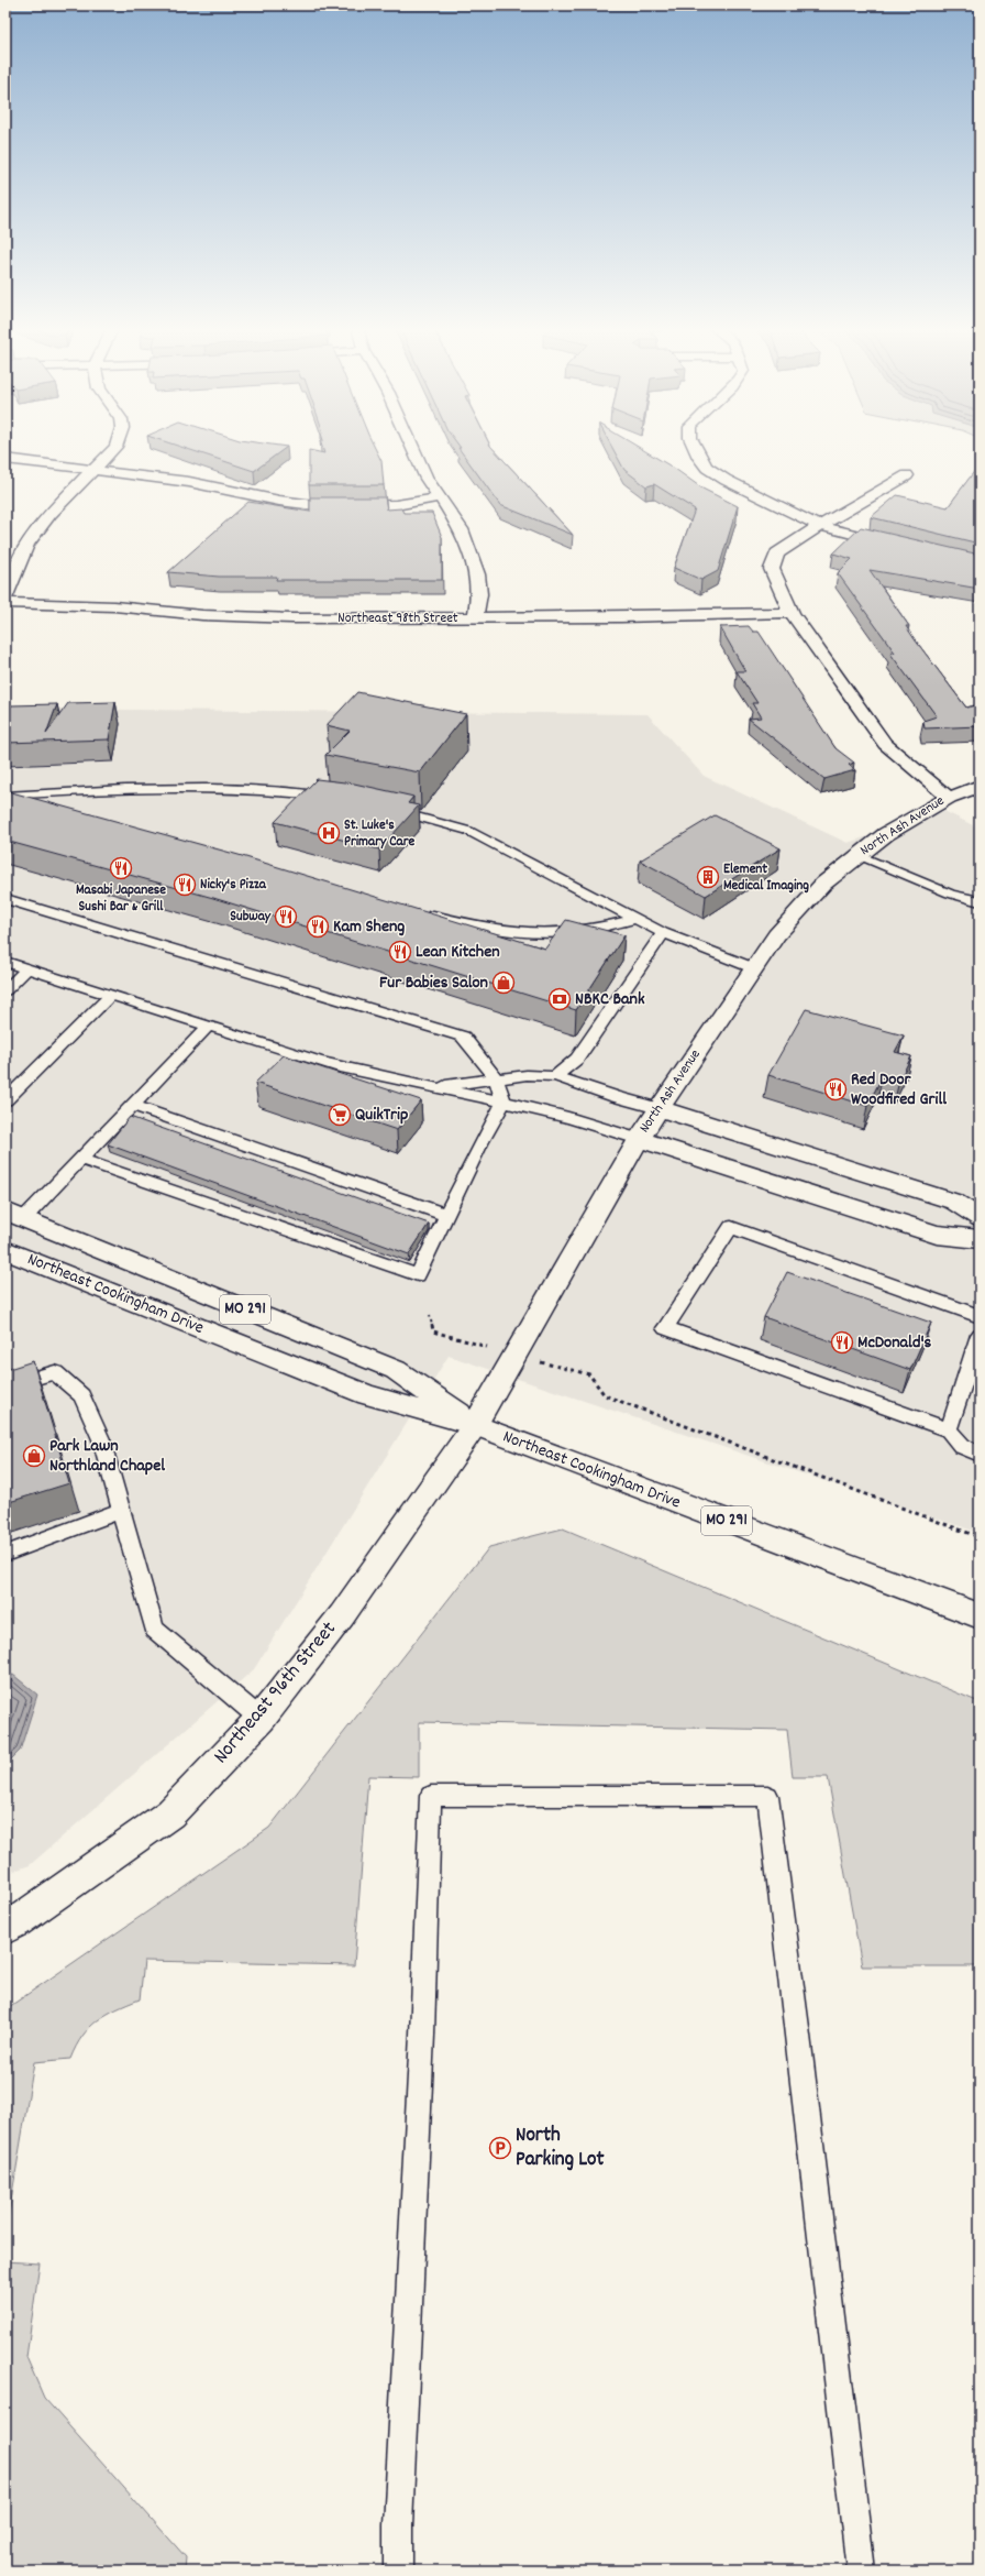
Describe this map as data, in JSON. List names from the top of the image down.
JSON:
{
  "streets": {
    "street": [
      "Northeast 98th Street",
      "North Ash Avenue",
      "Northeast Cookingham Drive",
      "MO 291",
      "Northeast 96th Street"
    ]
  },
  "crossings": [
    ["Northeast 98th Street", "North Ash Avenue"],
    ["North Ash Avenue", "Northeast Cookingham Drive"],
    ["North Ash Avenue", "Northeast 96th Street"],
    ["Northeast Cookingham Drive", "Northeast 96th Street"]
  ],
  "places": {
    "hospital": ["St. Luke's Primary Care"],
    "restaurant": [
      "Masabi Japanese Sushi Bar & Grill",
      "Nicky's Pizza",
      "Subway",
      "Kam Sheng",
      "Lean Kitchen",
      "Red Door Woodfired Grill",
      "McDonald's"
    ],
    "building": ["Element Medical Imaging"],
    "shop": ["Fur Babies Salon", "Park Lawn Northland Chapel"],
    "bank": ["NBKC Bank"],
    "supermarket": ["QuikTrip"],
    "parking": ["North Parking Lot"]
  }
}
